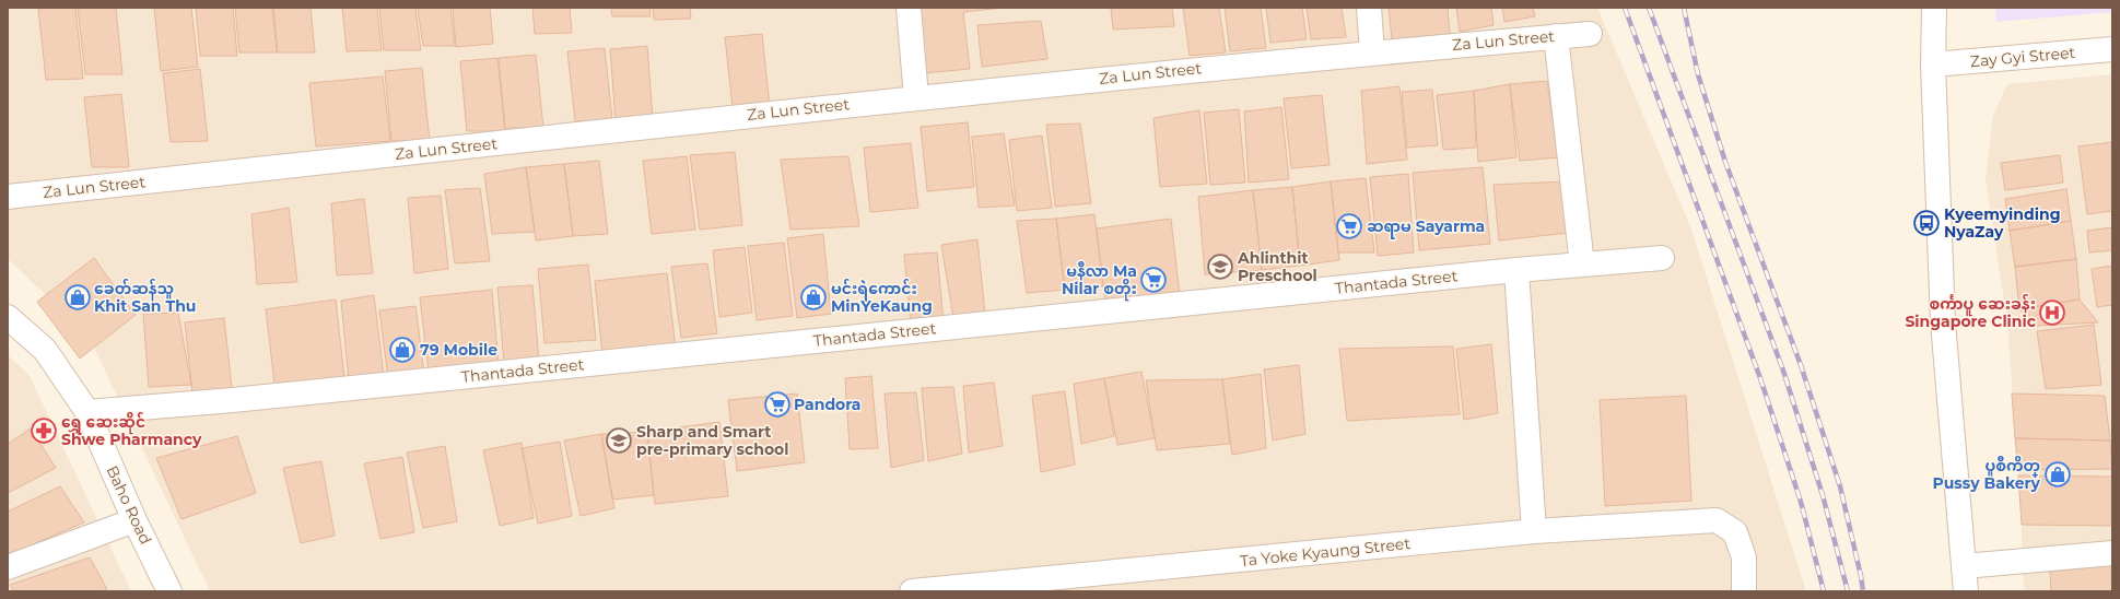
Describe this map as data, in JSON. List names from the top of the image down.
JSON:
{
  "streets": {
    "street": [
      "Za Lun Street",
      "Zay Gyi Street",
      "Thantada Street",
      "Baho Road",
      "Ta Yoke Kyaung Street"
    ]
  },
  "crossings": [
    ["Thantada Street", "Baho Road"]
  ],
  "places": {
    "bus stop": ["Kyeemyinding NyaZay"],
    "supermarket": ["ဆရာမ Sayarma", "မနီလာ Ma Nilar စတိုး", "Pandora"],
    "school or university": ["Ahlinthit Preschool", "Sharp and Smart pre-primary school"],
    "shop": [
      "ခေတ်ဆန်သူ Khit San Thu",
      "မင်းရဲကောင်း MinYeKaung",
      "79 Mobile",
      "ပူစီကိတ္ Pussy Bakery"
    ],
    "hospital": ["စင်္ကာပူ ဆေးခန်း Singapore Clinic"],
    "pharmacy": ["ရွှေ ဆေးဆိုင် Shwe Pharmancy"]
  }
}
